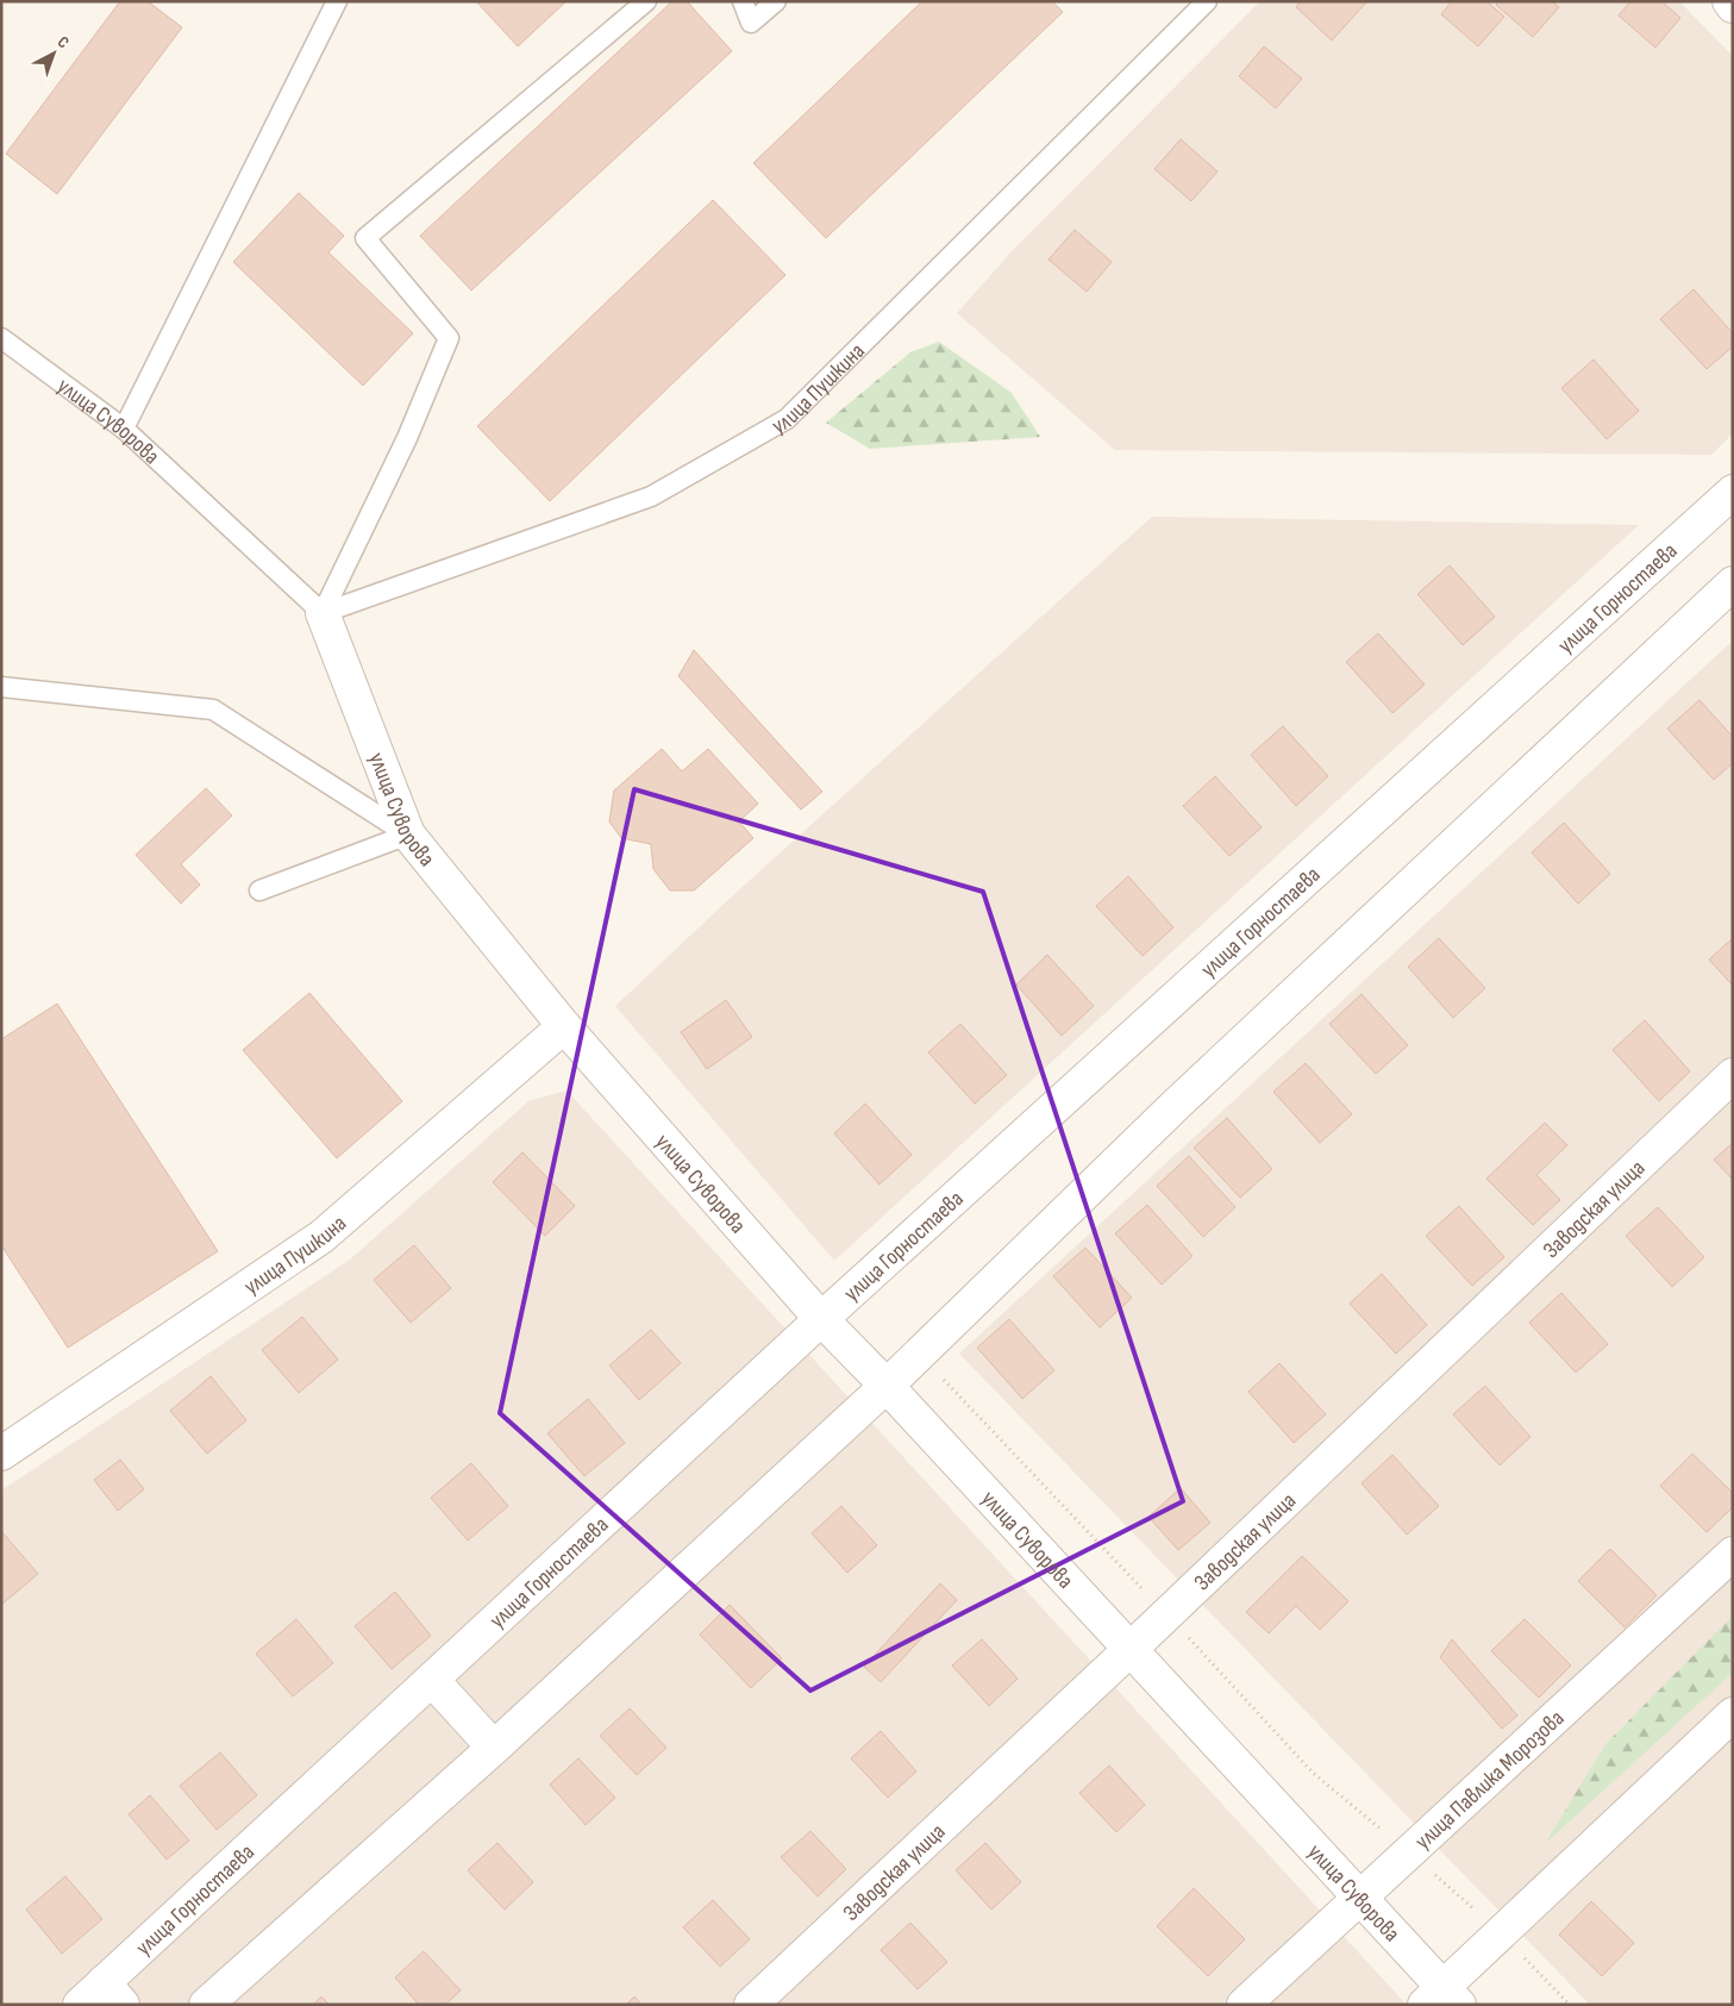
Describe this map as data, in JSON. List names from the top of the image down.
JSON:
{
  "streets": {
    "street": [
      "улица Пушкина",
      "улица Суворова",
      "улица Горностаева",
      "Заводская улица",
      "улица Павлика Морозова"
    ]
  },
  "crossings": [
    ["улица Пушкина", "улица Суворова"],
    ["улица Суворова", "улица Горностаева"],
    ["улица Суворова", "Заводская улица"],
    ["улица Суворова", "улица Павлика Морозова"]
  ],
  "north": "top right"
}
